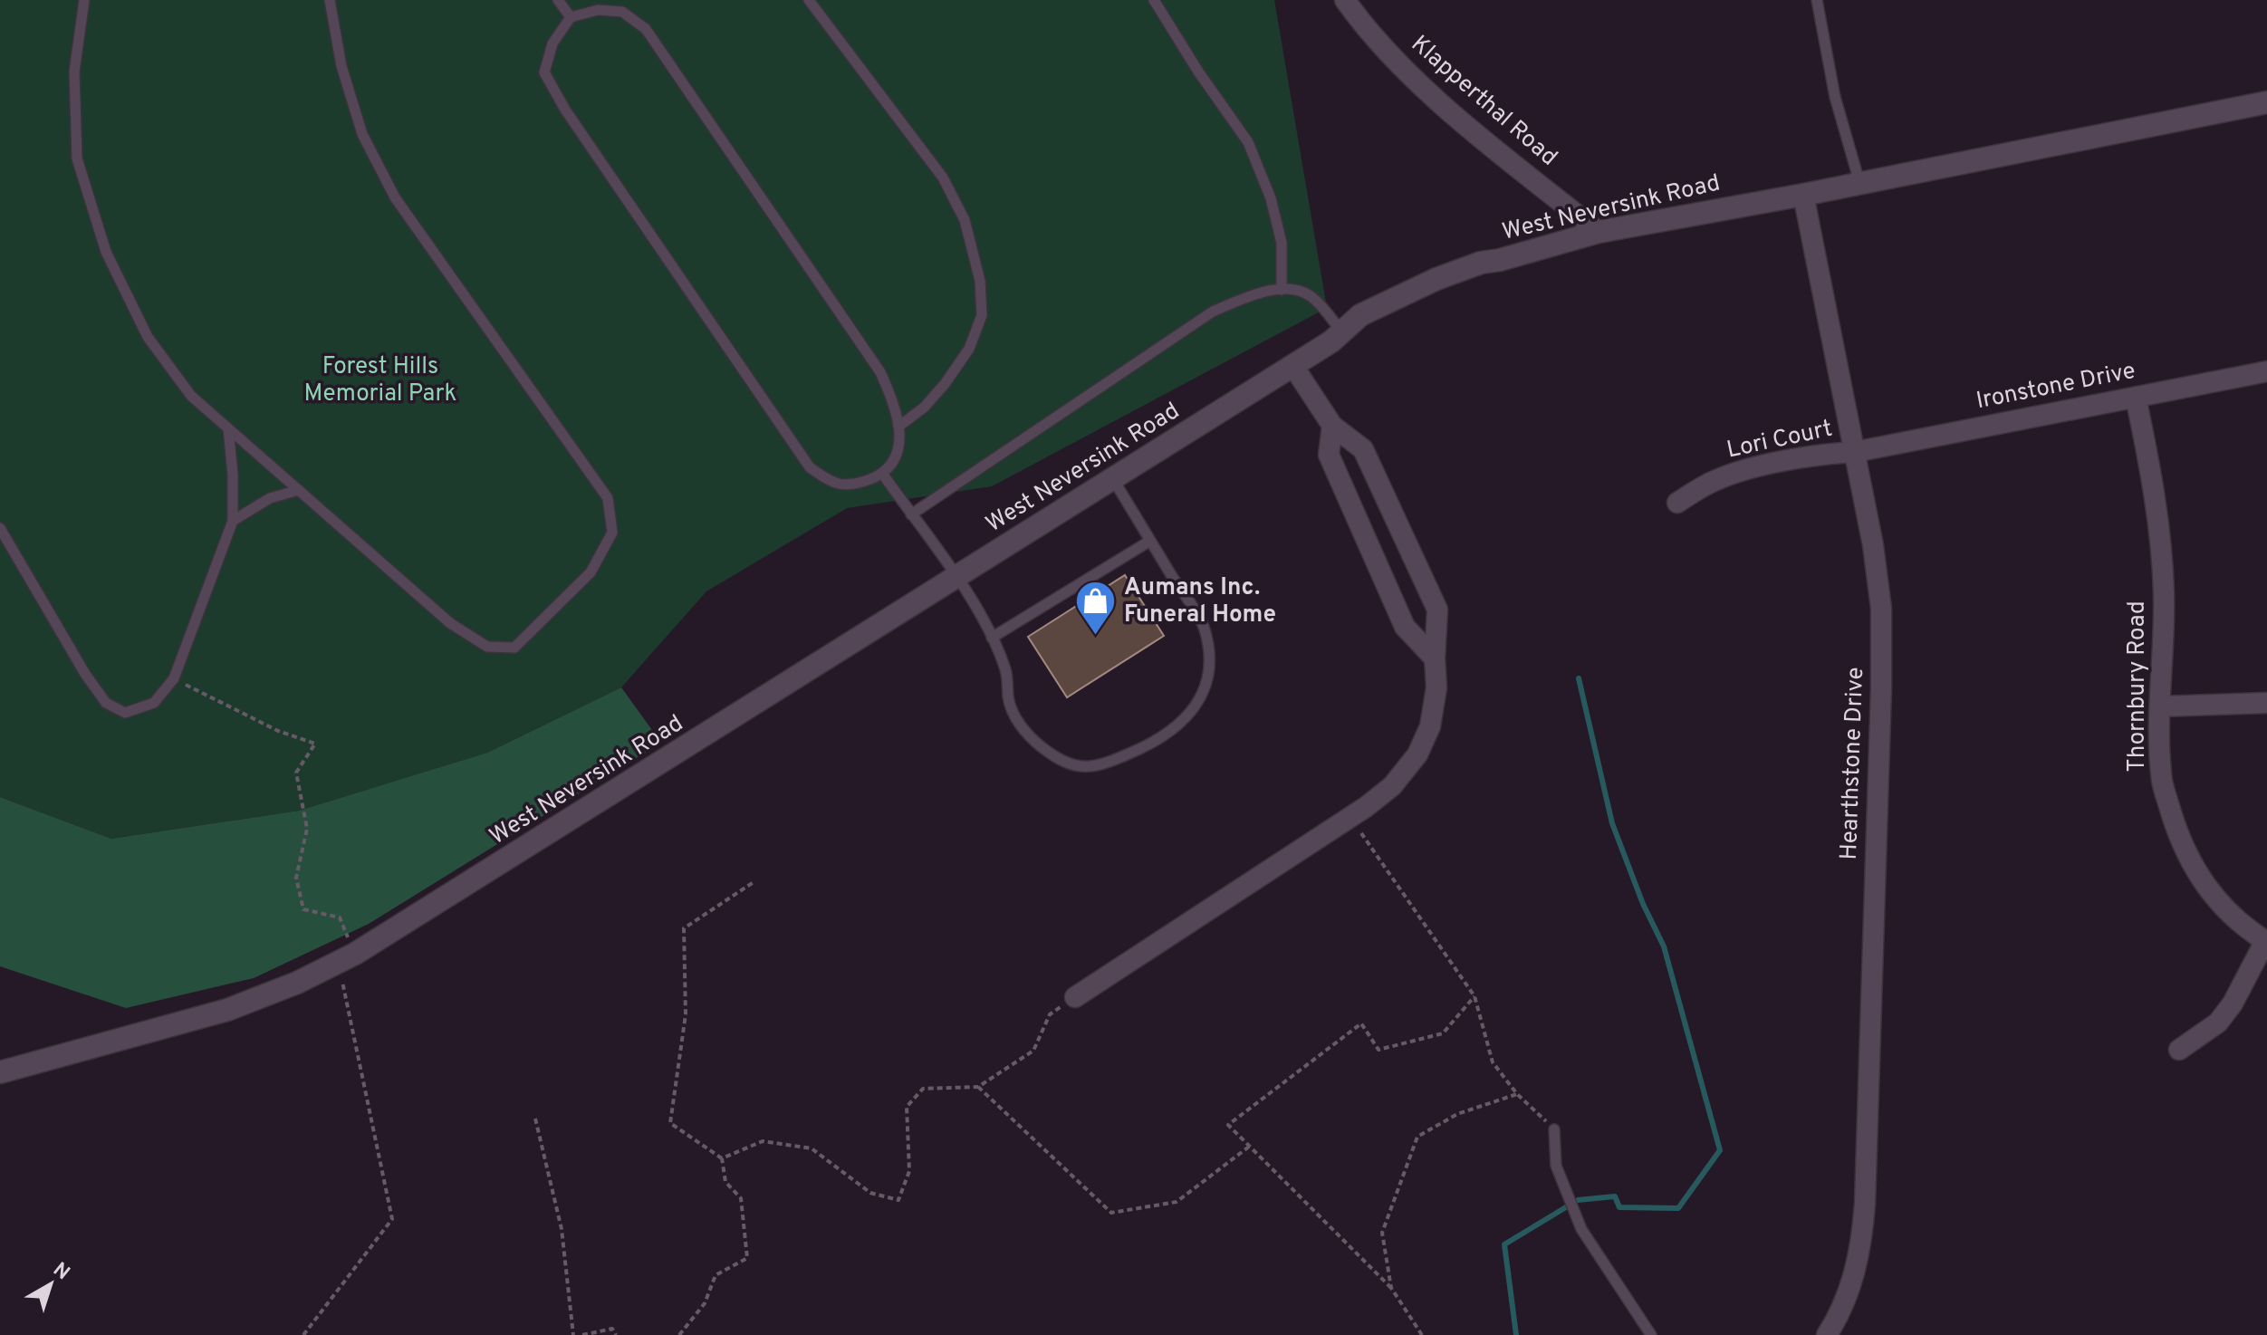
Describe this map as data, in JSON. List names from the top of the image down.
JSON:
{
  "streets": {
    "street": [
      "Klapperthal Road",
      "West Neversink Road",
      "Ironstone Drive",
      "Lori Court",
      "Thornbury Road",
      "Hearthstone Drive"
    ]
  },
  "crossings": [
    ["Klapperthal Road", "West Neversink Road"],
    ["West Neversink Road", "Hearthstone Drive"],
    ["Ironstone Drive", "Lori Court"],
    ["Ironstone Drive", "Thornbury Road"],
    ["Ironstone Drive", "Hearthstone Drive"],
    ["Lori Court", "Hearthstone Drive"]
  ],
  "parks": ["Forest Hills Memorial Park"],
  "places": {
    "shop": ["Aumans Inc. Funeral Home"]
  },
  "north": "top right"
}
